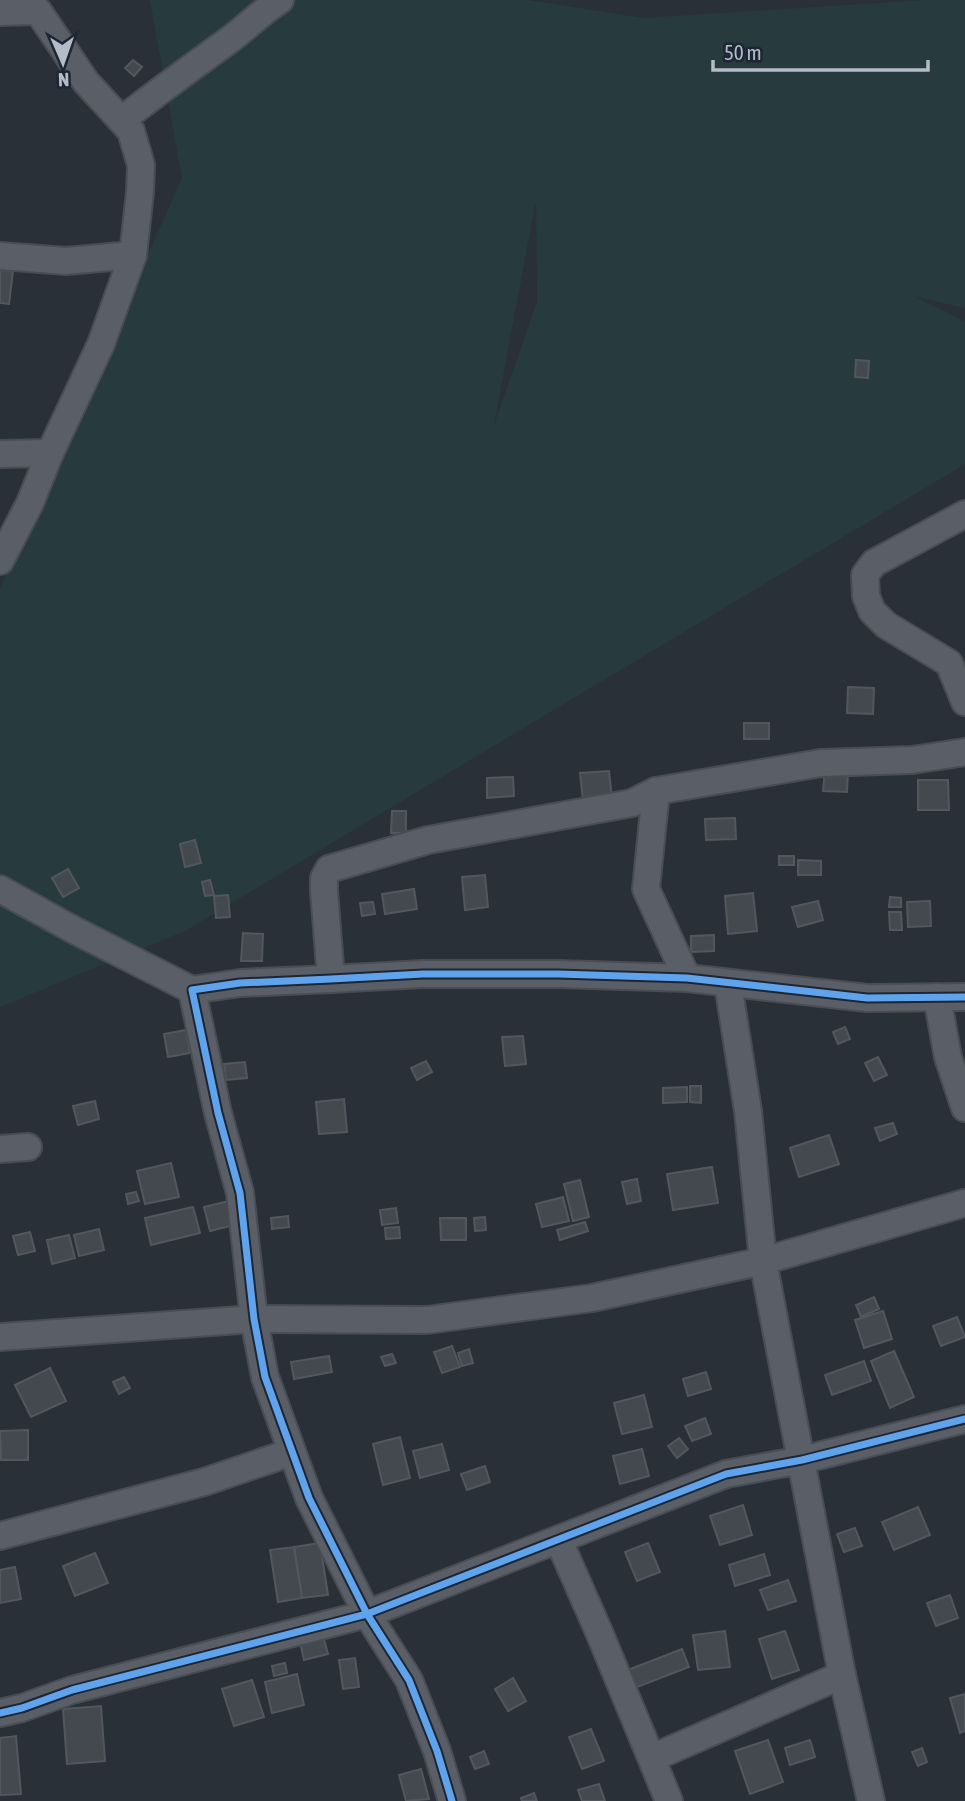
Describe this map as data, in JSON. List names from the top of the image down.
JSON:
{
  "scale_bar": "50 m",
  "north": "bottom"
}
